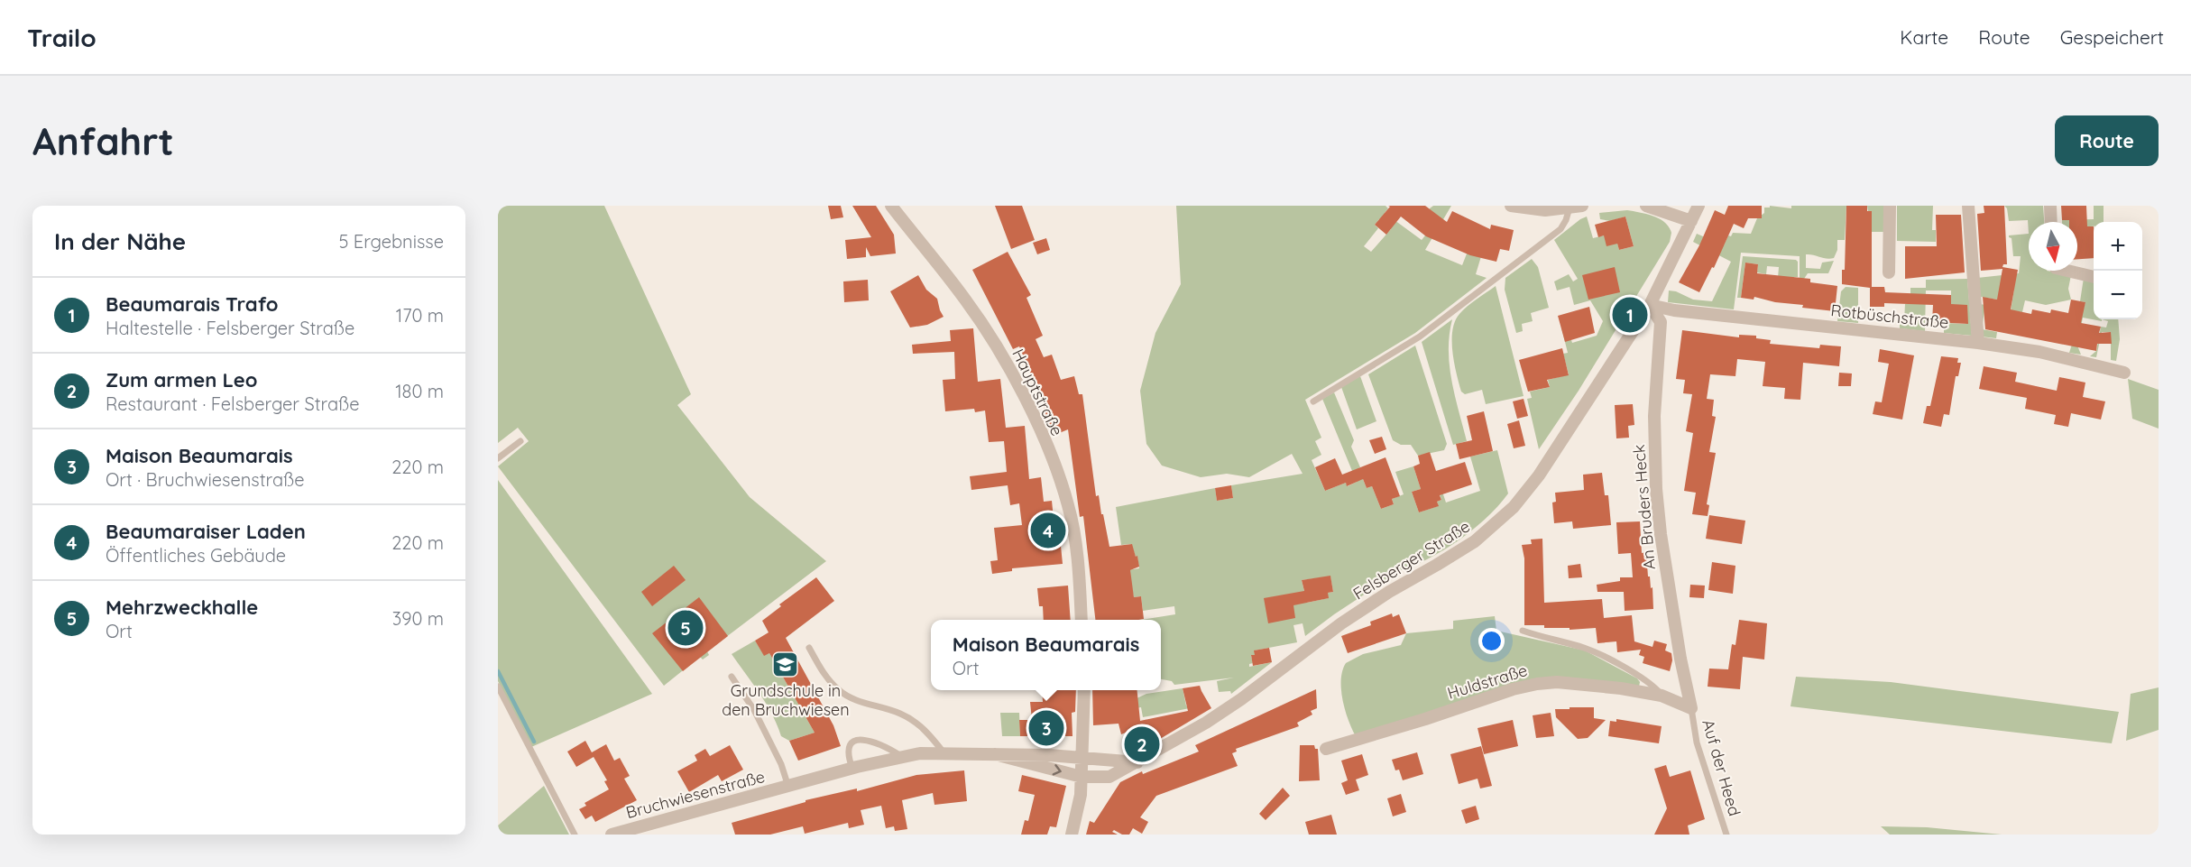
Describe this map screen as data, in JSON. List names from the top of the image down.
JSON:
{
  "streets": {
    "street": [
      "Rotbüschstraße",
      "Hauptstraße",
      "An Bruders Heck",
      "Felsberger Straße",
      "Huldstraße",
      "Bruchwiesenstraße"
    ],
    "lane": ["Auf der Heed"]
  },
  "crossings": [
    ["Rotbüschstraße", "An Bruders Heck"],
    ["Rotbüschstraße", "Felsberger Straße"],
    ["An Bruders Heck", "Felsberger Straße"],
    ["An Bruders Heck", "Huldstraße"],
    ["An Bruders Heck", "Auf der Heed"],
    ["Felsberger Straße", "Bruchwiesenstraße"],
    ["Huldstraße", "Auf der Heed"]
  ],
  "places": {
    "school or university": ["Grundschule in den Bruchwiesen"]
  },
  "north": "bottom",
  "page": {
    "header": "Trailo",
    "nav": ["Karte", "Route", "Gespeichert"],
    "buttons": "Route",
    "title": "Anfahrt",
    "heading": ["In der Nähe", "5 Ergebnisse"],
    "map_buttons": ["+", "−"],
    "list": [
      {
        "mark": "1",
        "name": "Beaumarais Trafo",
        "note": "Haltestelle · Felsberger Straße",
        "value": "170 m"
      },
      {
        "mark": "2",
        "name": "Zum armen Leo",
        "note": "Restaurant · Felsberger Straße",
        "value": "180 m"
      },
      {
        "mark": "3",
        "name": "Maison Beaumarais",
        "note": "Ort · Bruchwiesenstraße",
        "value": "220 m"
      },
      {
        "mark": "4",
        "name": "Beaumaraiser Laden",
        "note": "Öffentliches Gebäude",
        "value": "220 m"
      },
      {
        "mark": "5",
        "name": "Mehrzweckhalle",
        "note": "Ort",
        "value": "390 m"
      }
    ],
    "pins": [
      "1",
      "4",
      "5",
      "3",
      "2"
    ],
    "popup": ["Maison Beaumarais", "Ort"]
  }
}
